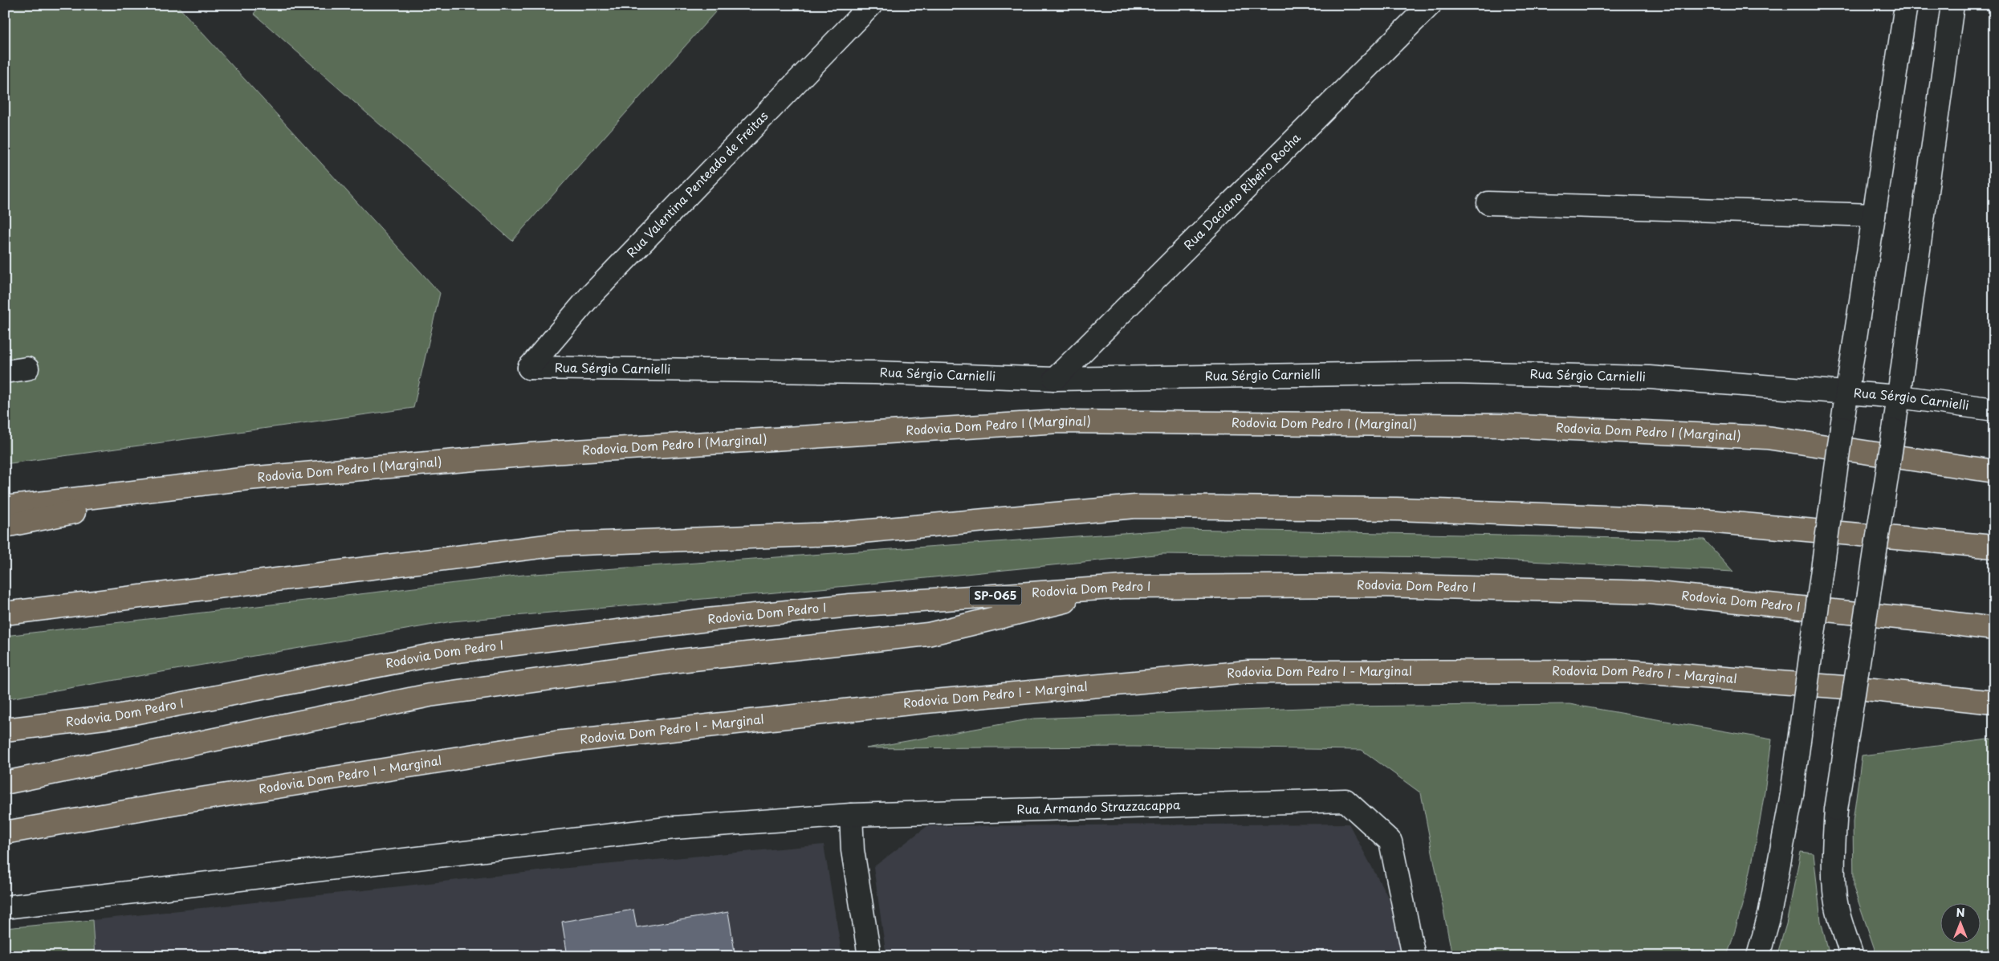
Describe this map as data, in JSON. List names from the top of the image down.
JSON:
{
  "streets": {
    "highway": [
      "Rodovia Dom Pedro I (Marginal)",
      "Rodovia Dom Pedro I",
      "SP-065",
      "Rodovia Dom Pedro I - Marginal"
    ],
    "street": [
      "Rua Valentina Penteado de Freitas",
      "Rua Daciano Ribeiro Rocha",
      "Rua Sérgio Carnielli",
      "Rua Armando Strazzacappa"
    ]
  },
  "crossings": [
    ["Rua Valentina Penteado de Freitas", "Rua Sérgio Carnielli"],
    ["Rua Daciano Ribeiro Rocha", "Rua Sérgio Carnielli"]
  ],
  "north": "top"
}
